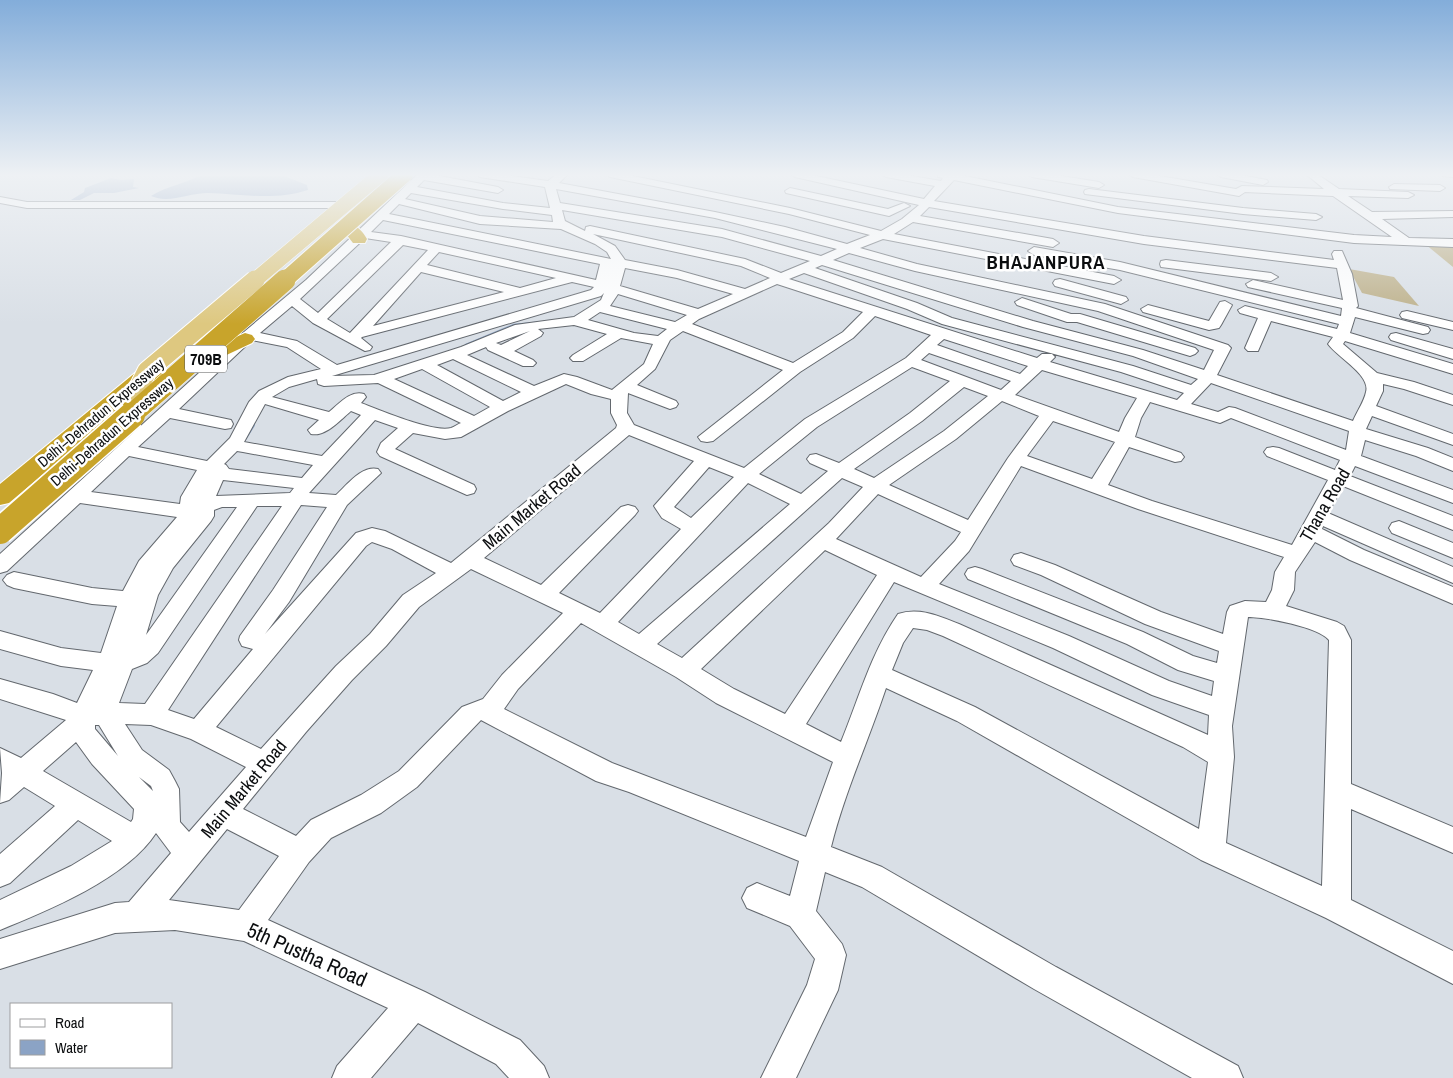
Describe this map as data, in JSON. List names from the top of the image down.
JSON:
{
  "streets": {
    "highway": ["709B", "Delhi–Dehradun Expressway", "Delhi-Dehradun Expressway"],
    "street": ["Thana Road", "Main Market Road", "5th Pustha Road"]
  },
  "crossings": [
    ["Main Market Road", "5th Pustha Road"]
  ],
  "districts": ["BHAJANPURA"],
  "legend": ["Road", "Water"]
}
